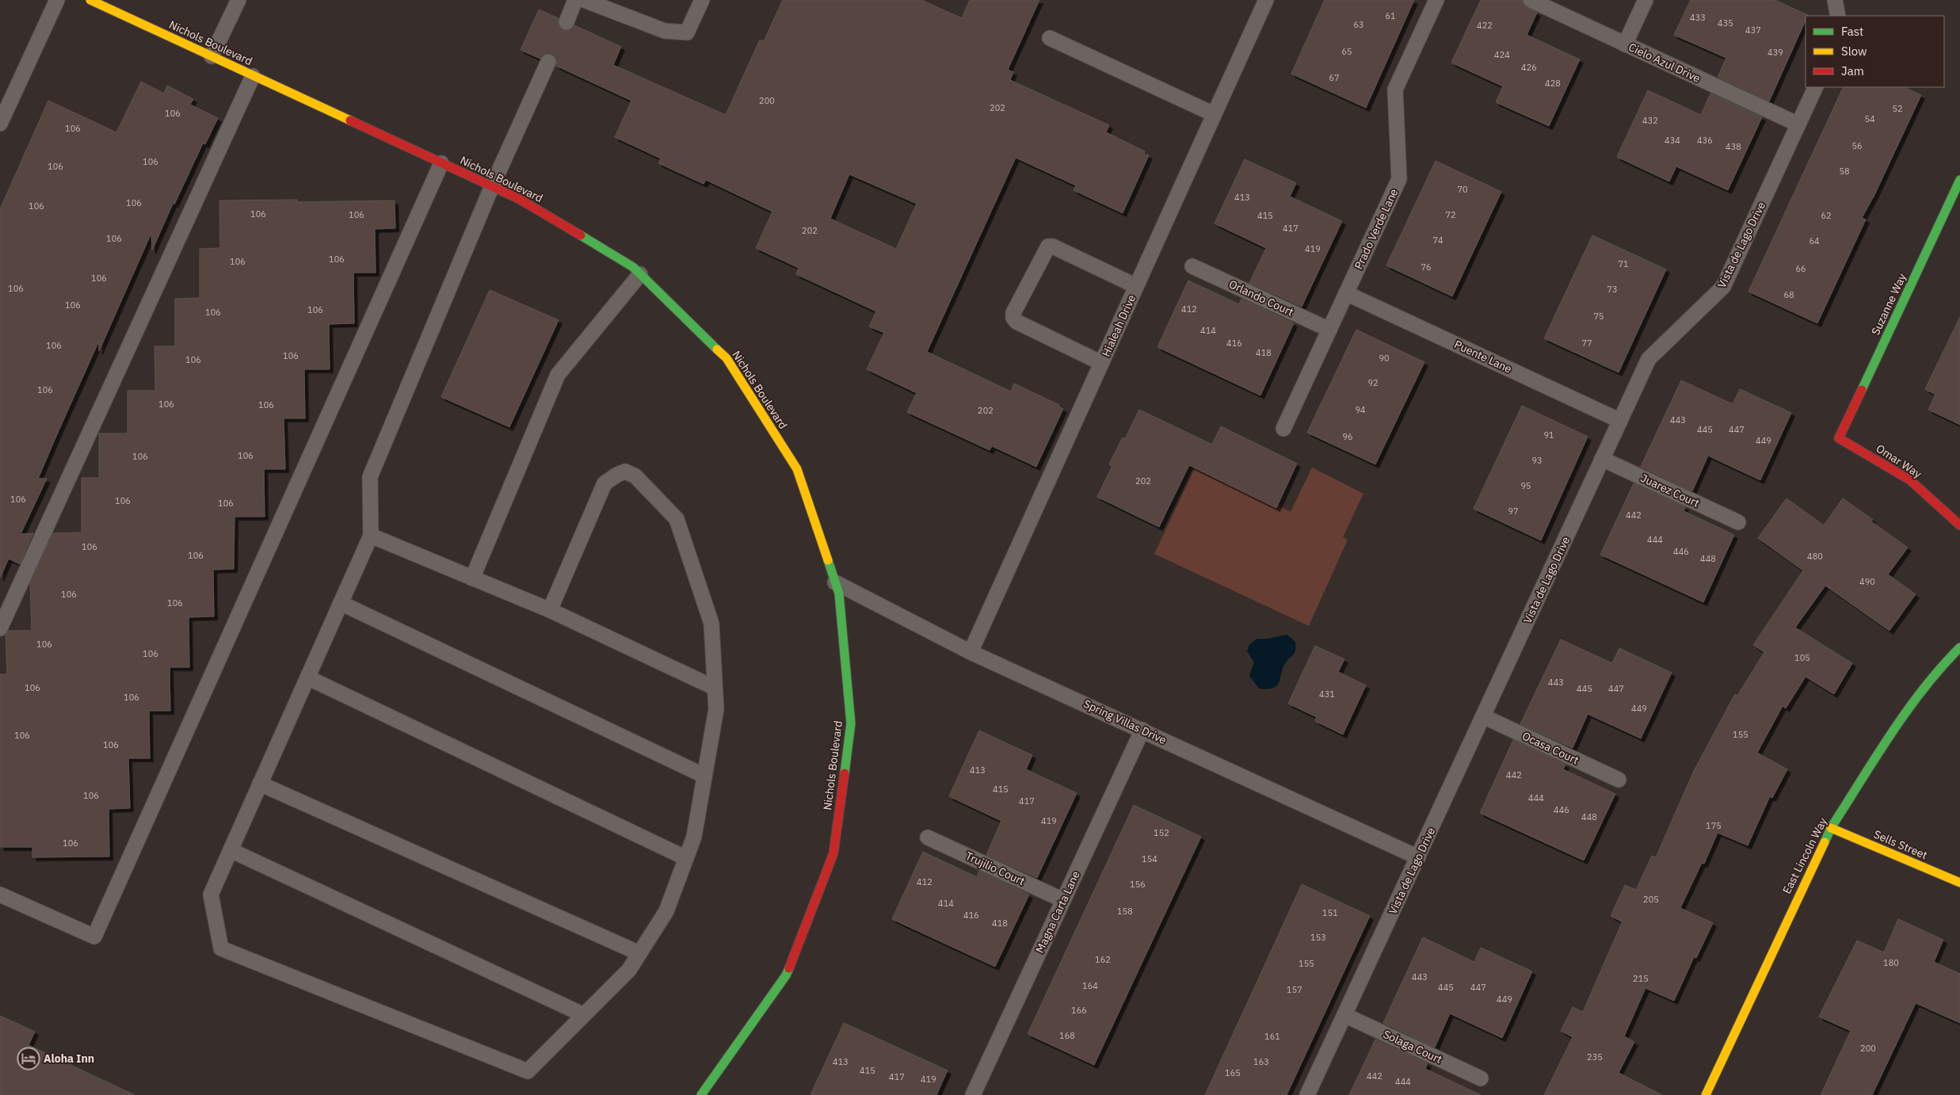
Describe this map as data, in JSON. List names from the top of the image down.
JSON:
{
  "streets": {
    "street": [
      "Nichols Boulevard",
      "Suzanne Way",
      "Omar Way",
      "Sells Street",
      "East Lincoln Way"
    ],
    "lane": [
      "Cielo Azul Drive",
      "Prado Verde Lane",
      "Vista de Lago Drive",
      "Orlando Court",
      "Hialeah Drive",
      "Puente Lane",
      "Juarez Court",
      "Spring Villas Drive",
      "Ocasa Court",
      "Trujilio Court",
      "Magna Carta Lane",
      "Solaga Court"
    ]
  },
  "crossings": [
    ["Nichols Boulevard", "Spring Villas Drive"],
    ["Cielo Azul Drive", "Vista de Lago Drive"],
    ["Prado Verde Lane", "Orlando Court"],
    ["Prado Verde Lane", "Puente Lane"],
    ["Vista de Lago Drive", "Puente Lane"],
    ["Vista de Lago Drive", "Juarez Court"],
    ["Vista de Lago Drive", "Spring Villas Drive"],
    ["Vista de Lago Drive", "Ocasa Court"],
    ["Vista de Lago Drive", "Solaga Court"],
    ["Suzanne Way", "Omar Way"],
    ["Hialeah Drive", "Spring Villas Drive"],
    ["Spring Villas Drive", "Magna Carta Lane"],
    ["Sells Street", "East Lincoln Way"],
    ["Trujilio Court", "Magna Carta Lane"]
  ],
  "places": {
    "hotel": ["Aloha Inn"]
  },
  "house_numbers": [
    "61",
    "433",
    "435",
    "63",
    "422",
    "437",
    "65",
    "439",
    "424",
    "426",
    "67",
    "428",
    "200",
    "202",
    "52",
    "106",
    "54",
    "432",
    "106",
    "434",
    "436",
    "56",
    "438",
    "106",
    "106",
    "58",
    "70",
    "413",
    "106",
    "106",
    "106",
    "106",
    "72",
    "415",
    "62",
    "417",
    "202",
    "106",
    "74",
    "64",
    "419",
    "106",
    "106",
    "71",
    "76",
    "66",
    "106",
    "106",
    "73",
    "68",
    "106",
    "412",
    "106",
    "106",
    "75",
    "414",
    "416",
    "77",
    "106",
    "418",
    "106",
    "90",
    "106",
    "92",
    "106",
    "106",
    "106",
    "94",
    "202",
    "443",
    "445",
    "447",
    "91",
    "96",
    "449",
    "106",
    "106",
    "93",
    "202",
    "95",
    "106",
    "106",
    "106",
    "97",
    "442",
    "444",
    "106",
    "446",
    "106",
    "480",
    "448",
    "490",
    "106",
    "106",
    "106",
    "106",
    "105",
    "443",
    "106",
    "445",
    "447",
    "431",
    "106",
    "449",
    "155",
    "106",
    "106",
    "413",
    "442",
    "415",
    "106",
    "444",
    "417",
    "446",
    "448",
    "419",
    "175",
    "152",
    "106",
    "154",
    "412",
    "156",
    "205",
    "414",
    "158",
    "151",
    "416",
    "418",
    "153",
    "162",
    "180",
    "155",
    "443",
    "215",
    "164",
    "445",
    "447",
    "157",
    "449",
    "166",
    "168",
    "161",
    "200",
    "235",
    "413",
    "163",
    "415",
    "165",
    "442",
    "417",
    "419",
    "444"
  ],
  "legend": ["Fast", "Slow", "Jam"]
}
